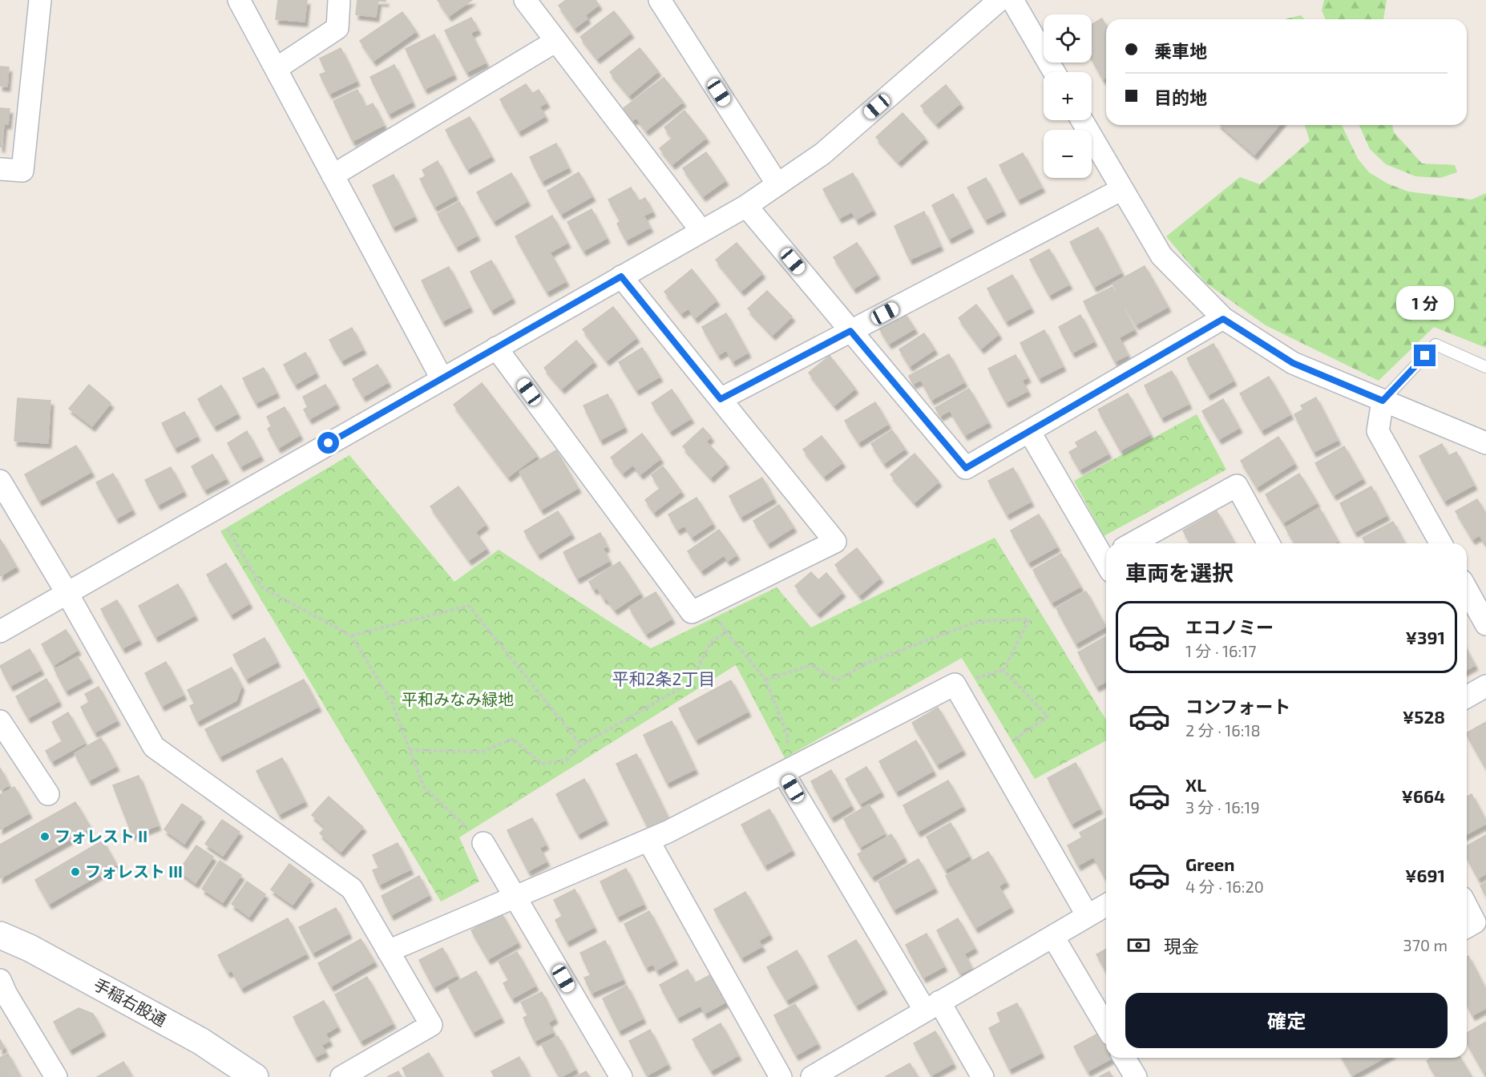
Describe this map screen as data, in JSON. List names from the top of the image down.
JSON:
{
  "streets": {
    "street": ["手稲右股通"]
  },
  "districts": ["平和2条2丁目"],
  "parks": ["平和みなみ緑地"],
  "places": ["フォレスト II", "フォレスト III"],
  "page": {
    "map_buttons": ["+", "−"],
    "banner": ["乗車地", "目的地"],
    "bubble": "1 分",
    "heading": "車両を選択",
    "list": [
      {
        "name": "エコノミー",
        "note": "1 分 · 16:17",
        "value": "¥391"
      },
      {
        "name": "コンフォート",
        "note": "2 分 · 16:18",
        "value": "¥528"
      },
      {
        "name": "XL",
        "note": "3 分 · 16:19",
        "value": "¥664"
      },
      {
        "name": "Green",
        "note": "4 分 · 16:20",
        "value": "¥691"
      }
    ],
    "pay": ["現金", "370 m"],
    "buttons": "確定"
  }
}
